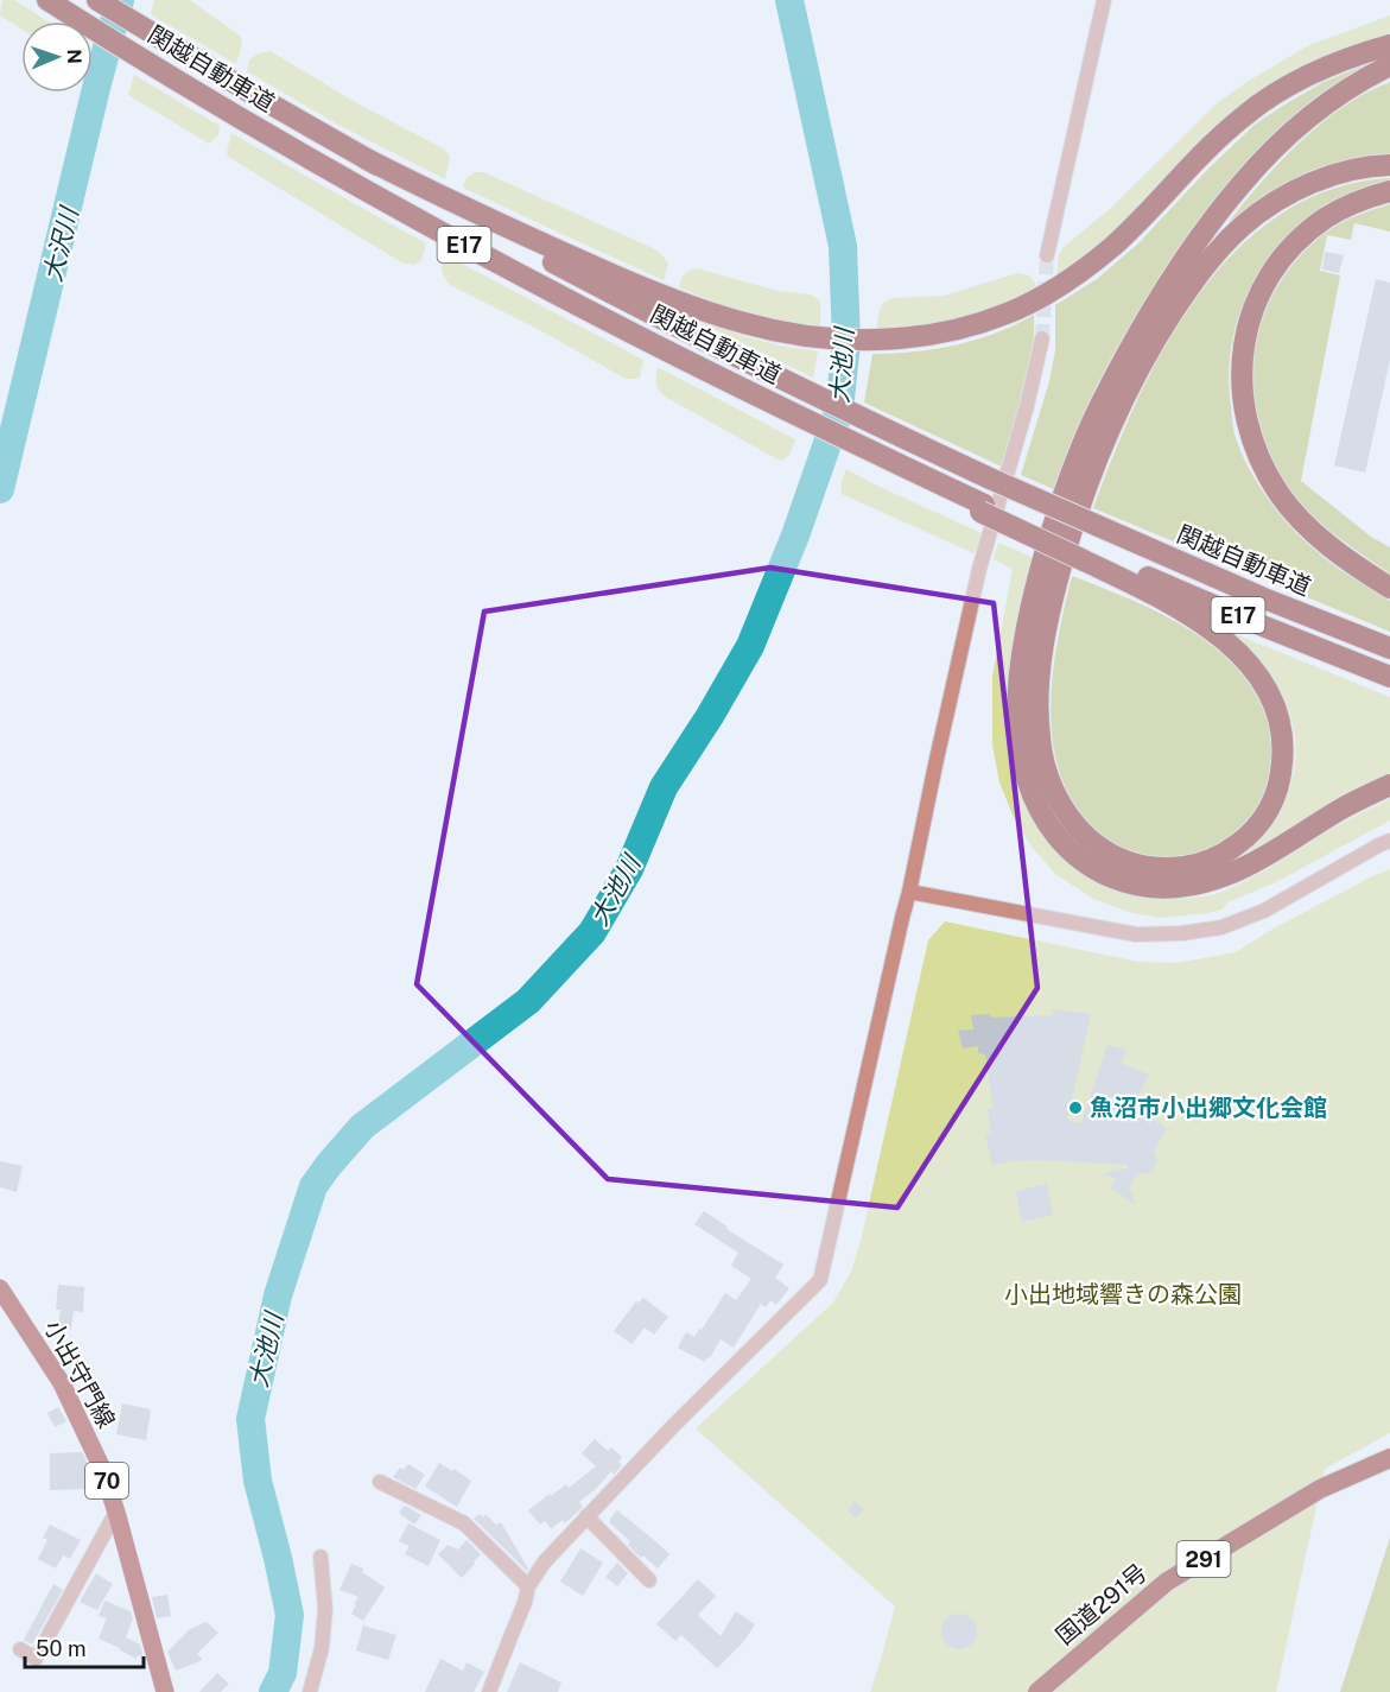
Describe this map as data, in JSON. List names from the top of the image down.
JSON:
{
  "streets": {
    "highway": [
      "関越自動車道",
      "E17",
      "291",
      "国道291号"
    ],
    "main road": ["小出守門線", "70"]
  },
  "water": ["大沢川", "大池川"],
  "parks": ["小出地域響きの森公園"],
  "places": ["魚沼市小出郷文化会館"],
  "scale_bar": "50 m",
  "north": "right"
}
